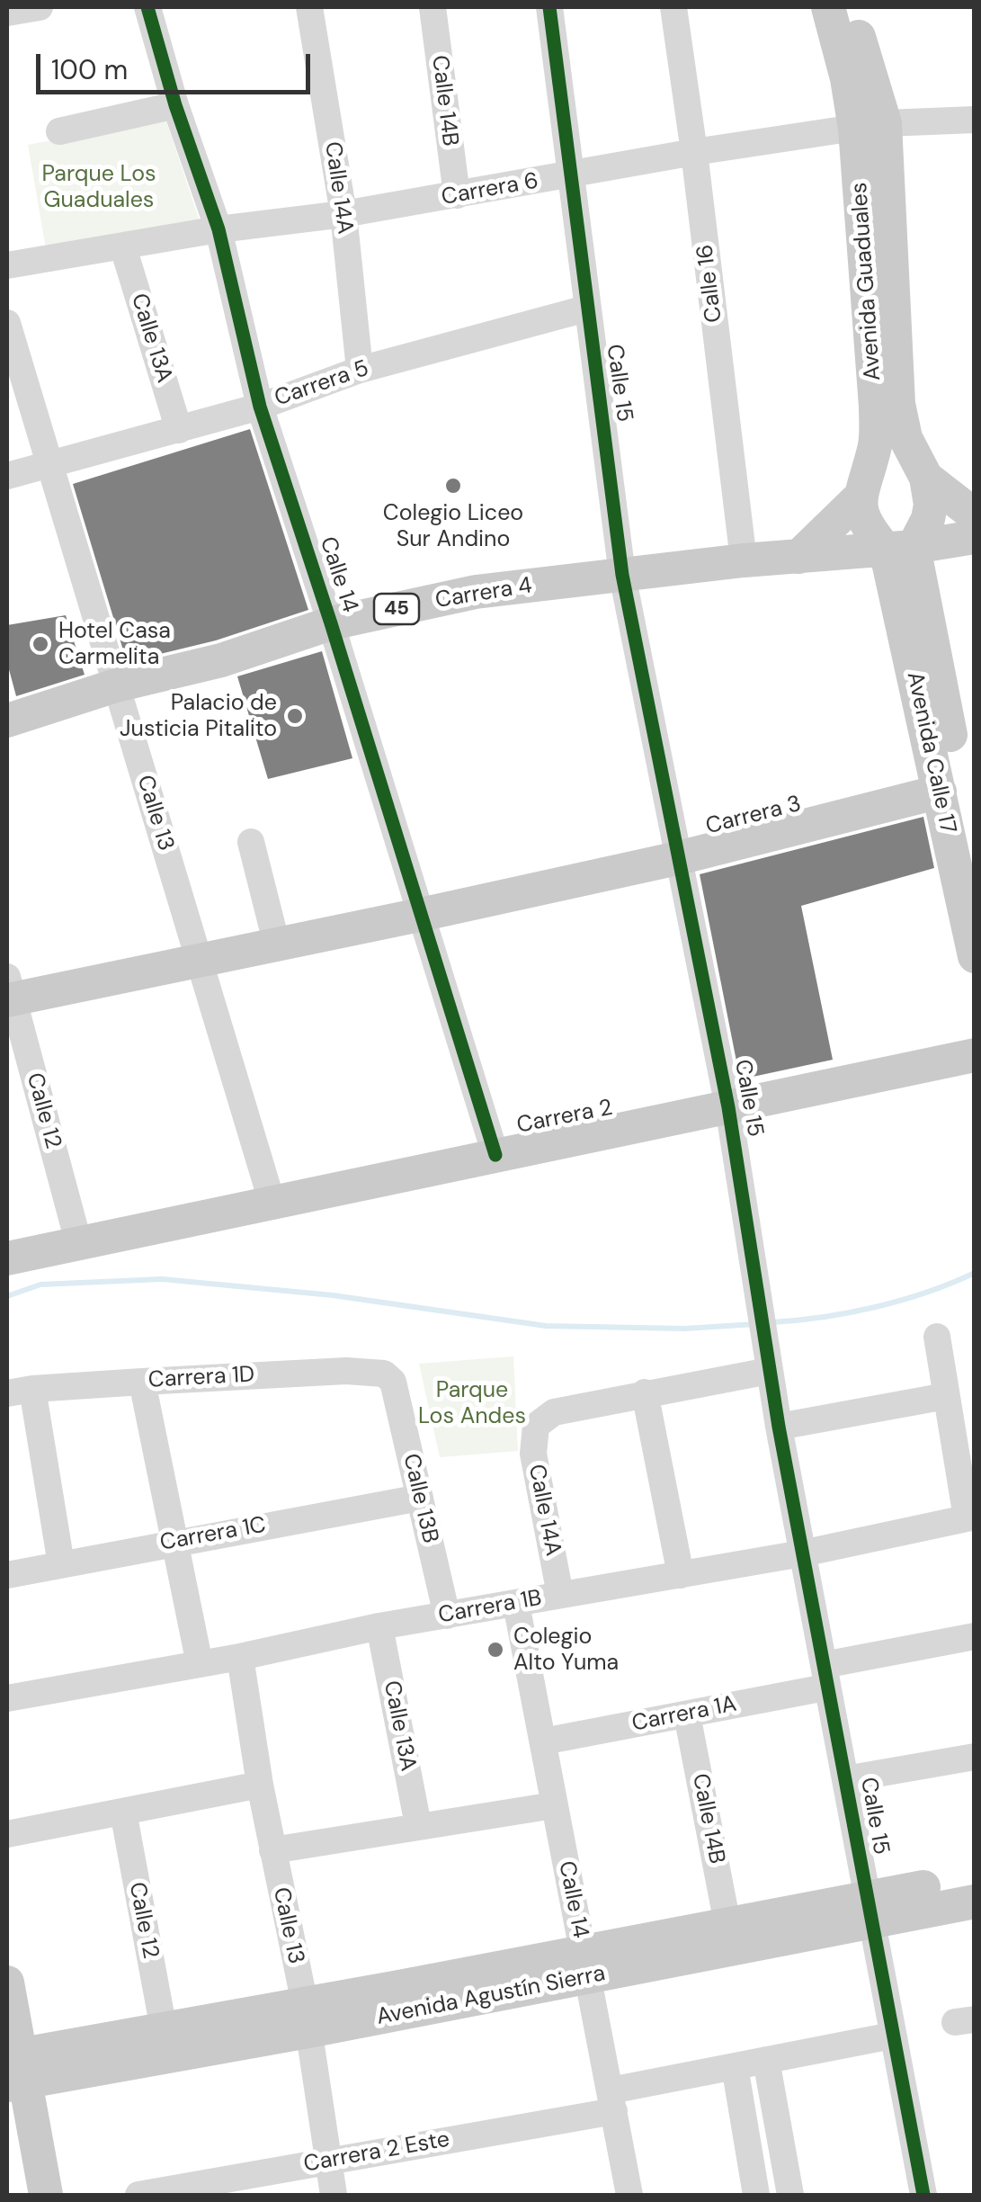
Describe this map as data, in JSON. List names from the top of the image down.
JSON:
{
  "streets": {
    "main road": [
      "Avenida Guaduales",
      "Carrera 4",
      "45",
      "Avenida Calle 17",
      "Carrera 3",
      "Carrera 2",
      "Avenida Agustín Sierra"
    ],
    "street": [
      "Calle 14B",
      "Calle 14A",
      "Carrera 6",
      "Calle 16",
      "Calle 13A",
      "Calle 15",
      "Carrera 5",
      "Calle 14",
      "Calle 13",
      "Calle 12",
      "Carrera 1D",
      "Calle 13B",
      "Carrera 1C",
      "Carrera 1B",
      "Carrera 1A",
      "Carrera 2 Este"
    ]
  },
  "crossings": [
    ["Calle 14B", "Carrera 6"],
    ["Calle 14B", "Carrera 1A"],
    ["Calle 14B", "Avenida Agustín Sierra"],
    ["Calle 14A", "Carrera 6"],
    ["Calle 14A", "Carrera 5"],
    ["Calle 14A", "Carrera 1B"],
    ["Carrera 6", "Avenida Guaduales"],
    ["Carrera 6", "Calle 16"],
    ["Carrera 6", "Calle 13A"],
    ["Carrera 6", "Calle 15"],
    ["Carrera 6", "Calle 14"],
    ["Avenida Guaduales", "Carrera 4"],
    ["Avenida Guaduales", "Avenida Calle 17"],
    ["Calle 16", "Carrera 4"],
    ["Calle 13A", "Carrera 5"],
    ["Calle 13A", "Carrera 1B"],
    ["Calle 15", "Carrera 5"],
    ["Calle 15", "Carrera 4"],
    ["Calle 15", "Carrera 3"],
    ["Calle 15", "Carrera 2"],
    ["Calle 15", "Carrera 1B"],
    ["Calle 15", "Carrera 1A"],
    ["Calle 15", "Avenida Agustín Sierra"],
    ["Calle 15", "Carrera 2 Este"],
    ["Carrera 5", "Calle 14"],
    ["Carrera 5", "Calle 13"],
    ["Calle 14", "Carrera 4"],
    ["Calle 14", "Carrera 3"],
    ["Calle 14", "Carrera 2"],
    ["Calle 14", "Carrera 1B"],
    ["Calle 14", "Carrera 1A"],
    ["Calle 14", "Avenida Agustín Sierra"],
    ["Calle 14", "Carrera 2 Este"],
    ["Carrera 4", "Avenida Calle 17"],
    ["Carrera 4", "Calle 13"],
    ["Avenida Calle 17", "Carrera 3"],
    ["Calle 13", "Carrera 3"],
    ["Calle 13", "Carrera 2"],
    ["Calle 13", "Carrera 1B"],
    ["Calle 13", "Avenida Agustín Sierra"],
    ["Calle 13", "Carrera 2 Este"],
    ["Carrera 3", "Calle 12"],
    ["Calle 12", "Carrera 2"],
    ["Calle 12", "Avenida Agustín Sierra"],
    ["Carrera 1D", "Calle 13B"],
    ["Calle 13B", "Carrera 1C"],
    ["Calle 13B", "Carrera 1B"]
  ],
  "parks": ["Parque Los Guaduales", "Parque Los Andes"],
  "places": [
    "Colegio Liceo Sur Andino",
    "Hotel Casa Carmelita",
    "Palacio de Justicia Pitalito",
    "Colegio Alto Yuma"
  ],
  "scale_bar": "100 m"
}
